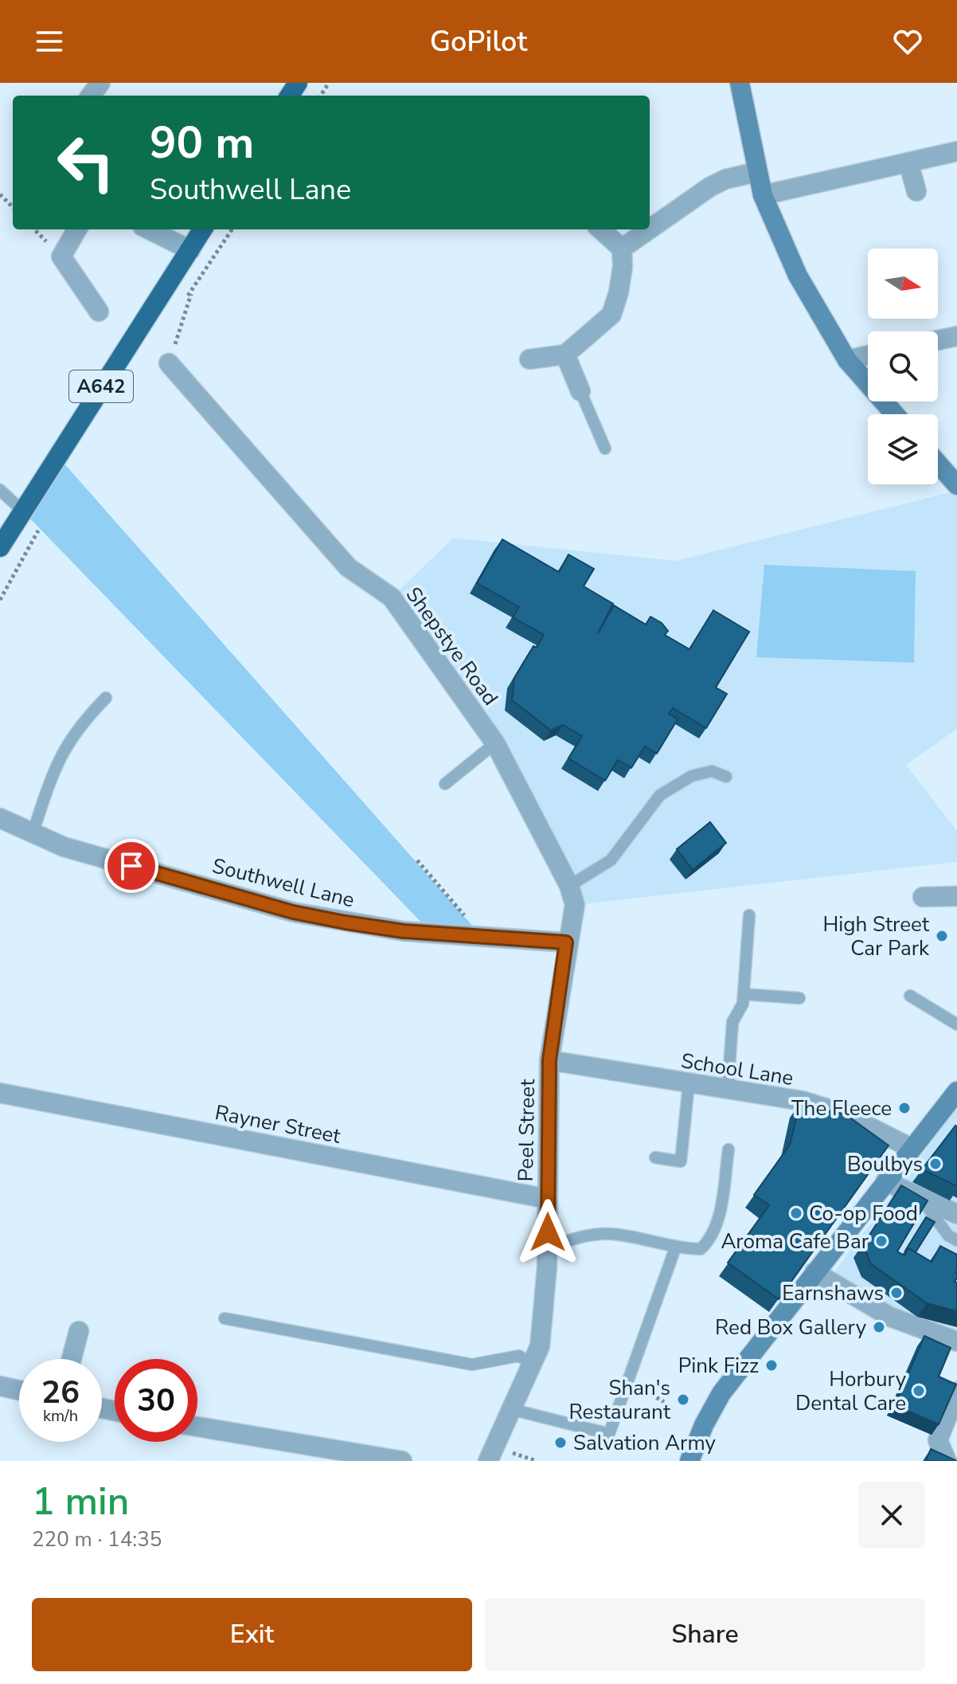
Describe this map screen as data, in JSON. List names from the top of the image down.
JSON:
{
  "streets": {
    "highway": ["A642"],
    "street": [
      "Shepstye Road",
      "Southwell Lane",
      "School Lane",
      "Rayner Street",
      "Peel Street"
    ]
  },
  "crossings": [
    ["Shepstye Road", "Southwell Lane"],
    ["Shepstye Road", "Peel Street"],
    ["Southwell Lane", "Peel Street"],
    ["School Lane", "Peel Street"],
    ["Rayner Street", "Peel Street"]
  ],
  "places": [
    "High Street Car Park",
    "The Fleece",
    "Boulbys",
    "Co-op Food",
    "Aroma Cafe Bar",
    "Earnshaws",
    "Red Box Gallery",
    "Pink Fizz",
    "Horbury Dental Care",
    "Shan's Restaurant",
    "Salvation Army"
  ],
  "north": "right",
  "page": {
    "header": "GoPilot",
    "turn": ["90 m", "Southwell Lane"],
    "speed": "26 km/h",
    "limit": "30",
    "heading": ["1 min", "220 m · 14:35"],
    "buttons": ["Exit", "Share"]
  }
}
